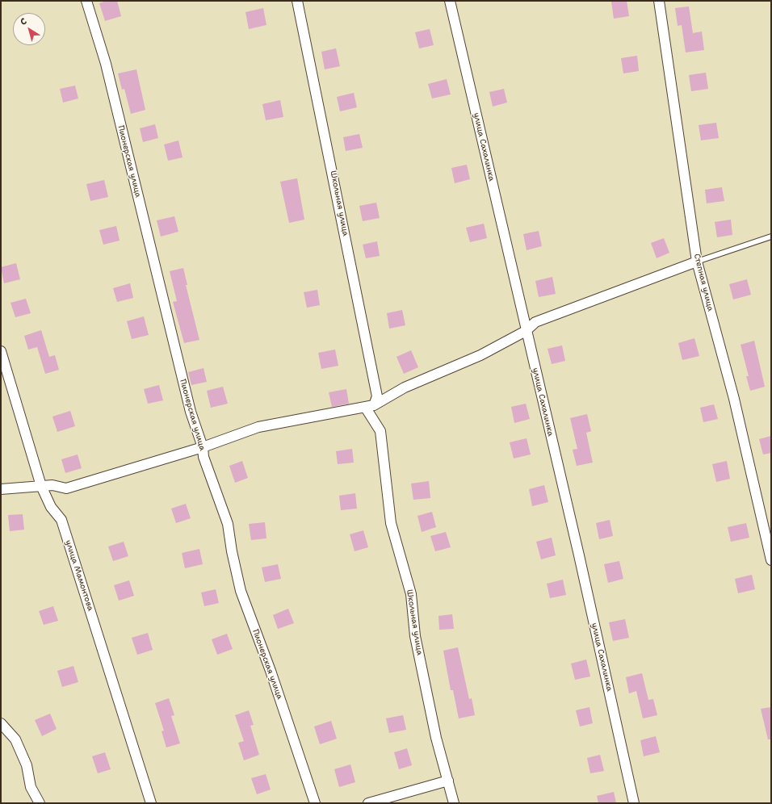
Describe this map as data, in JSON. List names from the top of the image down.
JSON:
{
  "streets": {
    "street": [
      "улица Сахалинка",
      "Пионерская улица",
      "Школьная улица",
      "Степная улица",
      "улица Мамонтова"
    ]
  },
  "north": "top left"
}
